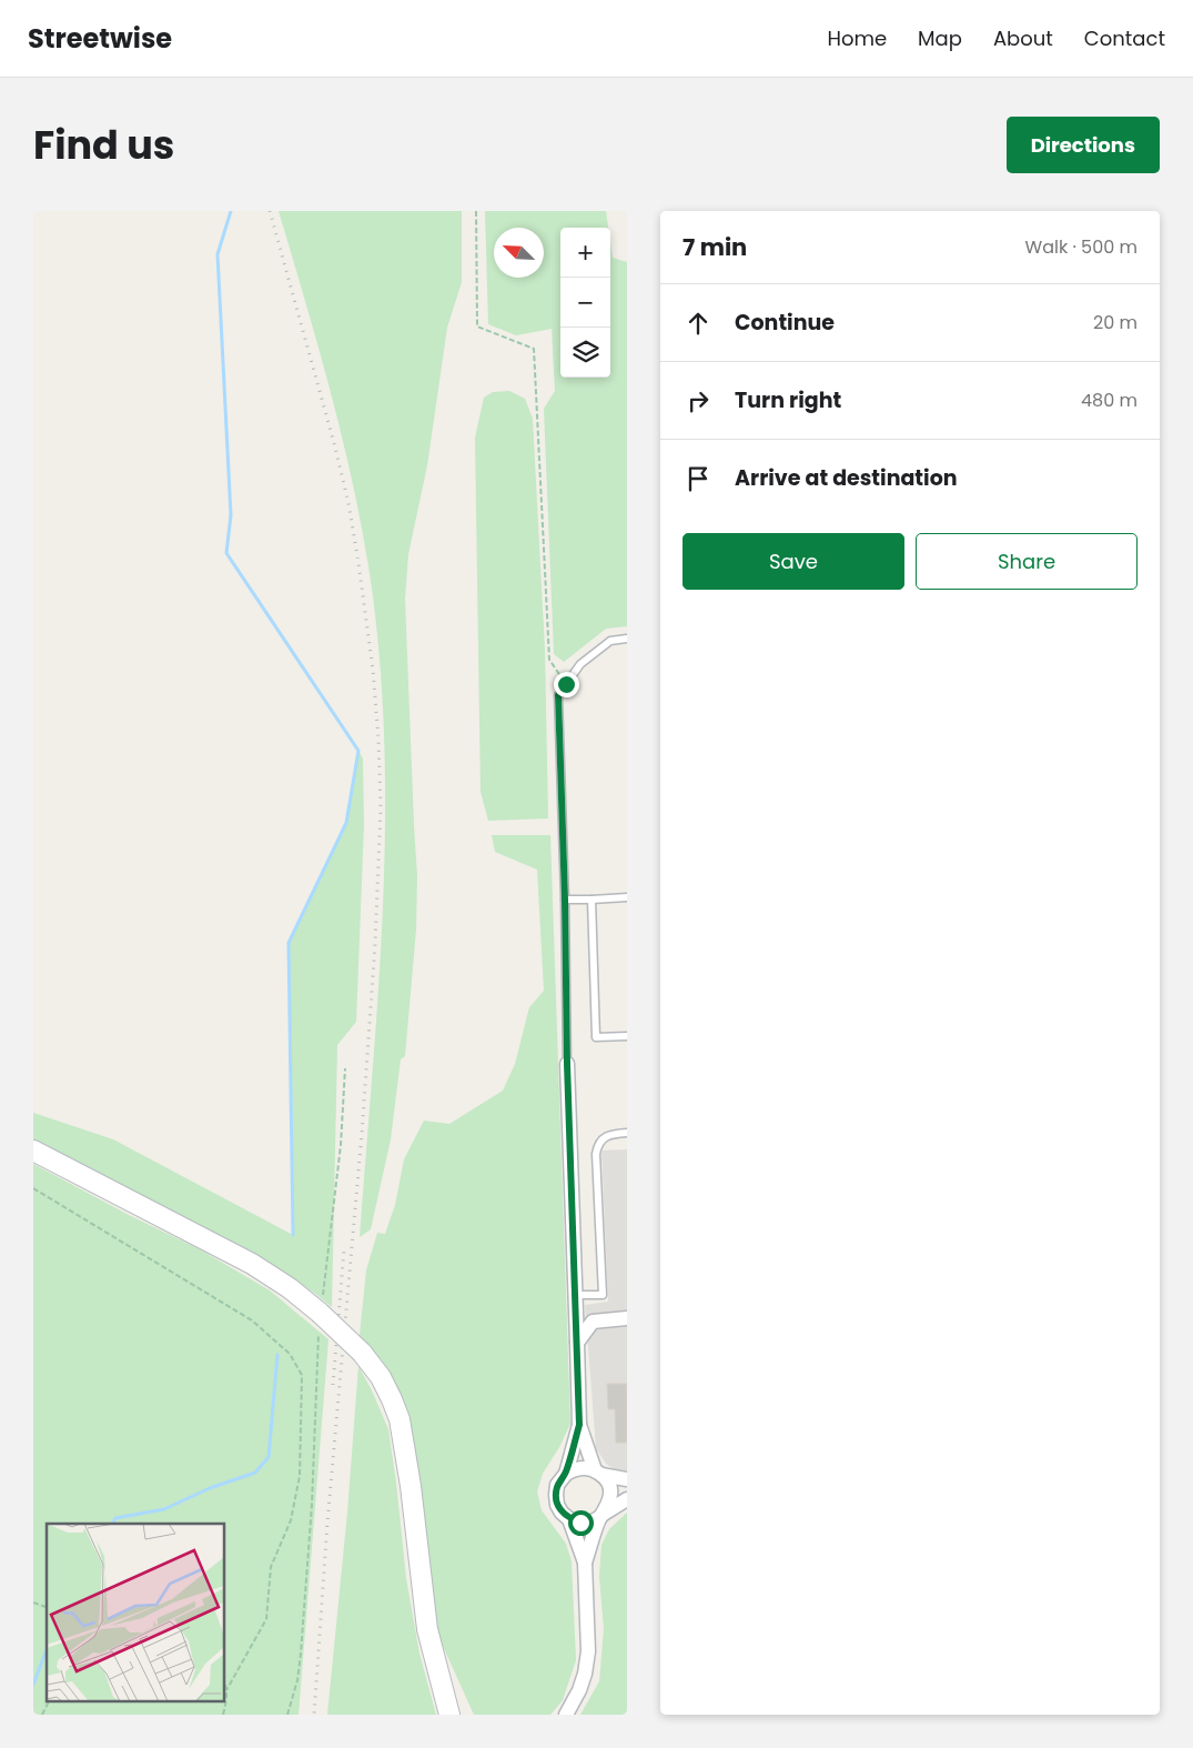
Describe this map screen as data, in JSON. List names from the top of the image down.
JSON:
{
  "north": "top left",
  "page": {
    "header": "Streetwise",
    "nav": [
      "Home",
      "Map",
      "About",
      "Contact"
    ],
    "title": "Find us",
    "buttons": [
      "Directions",
      ["Save", "Share"]
    ],
    "heading": ["7 min", "Walk · 500 m"],
    "map_buttons": ["+", "−"],
    "list": [
      ["Continue", "20 m"],
      ["Turn right", "480 m"],
      "Arrive at destination"
    ]
  }
}
